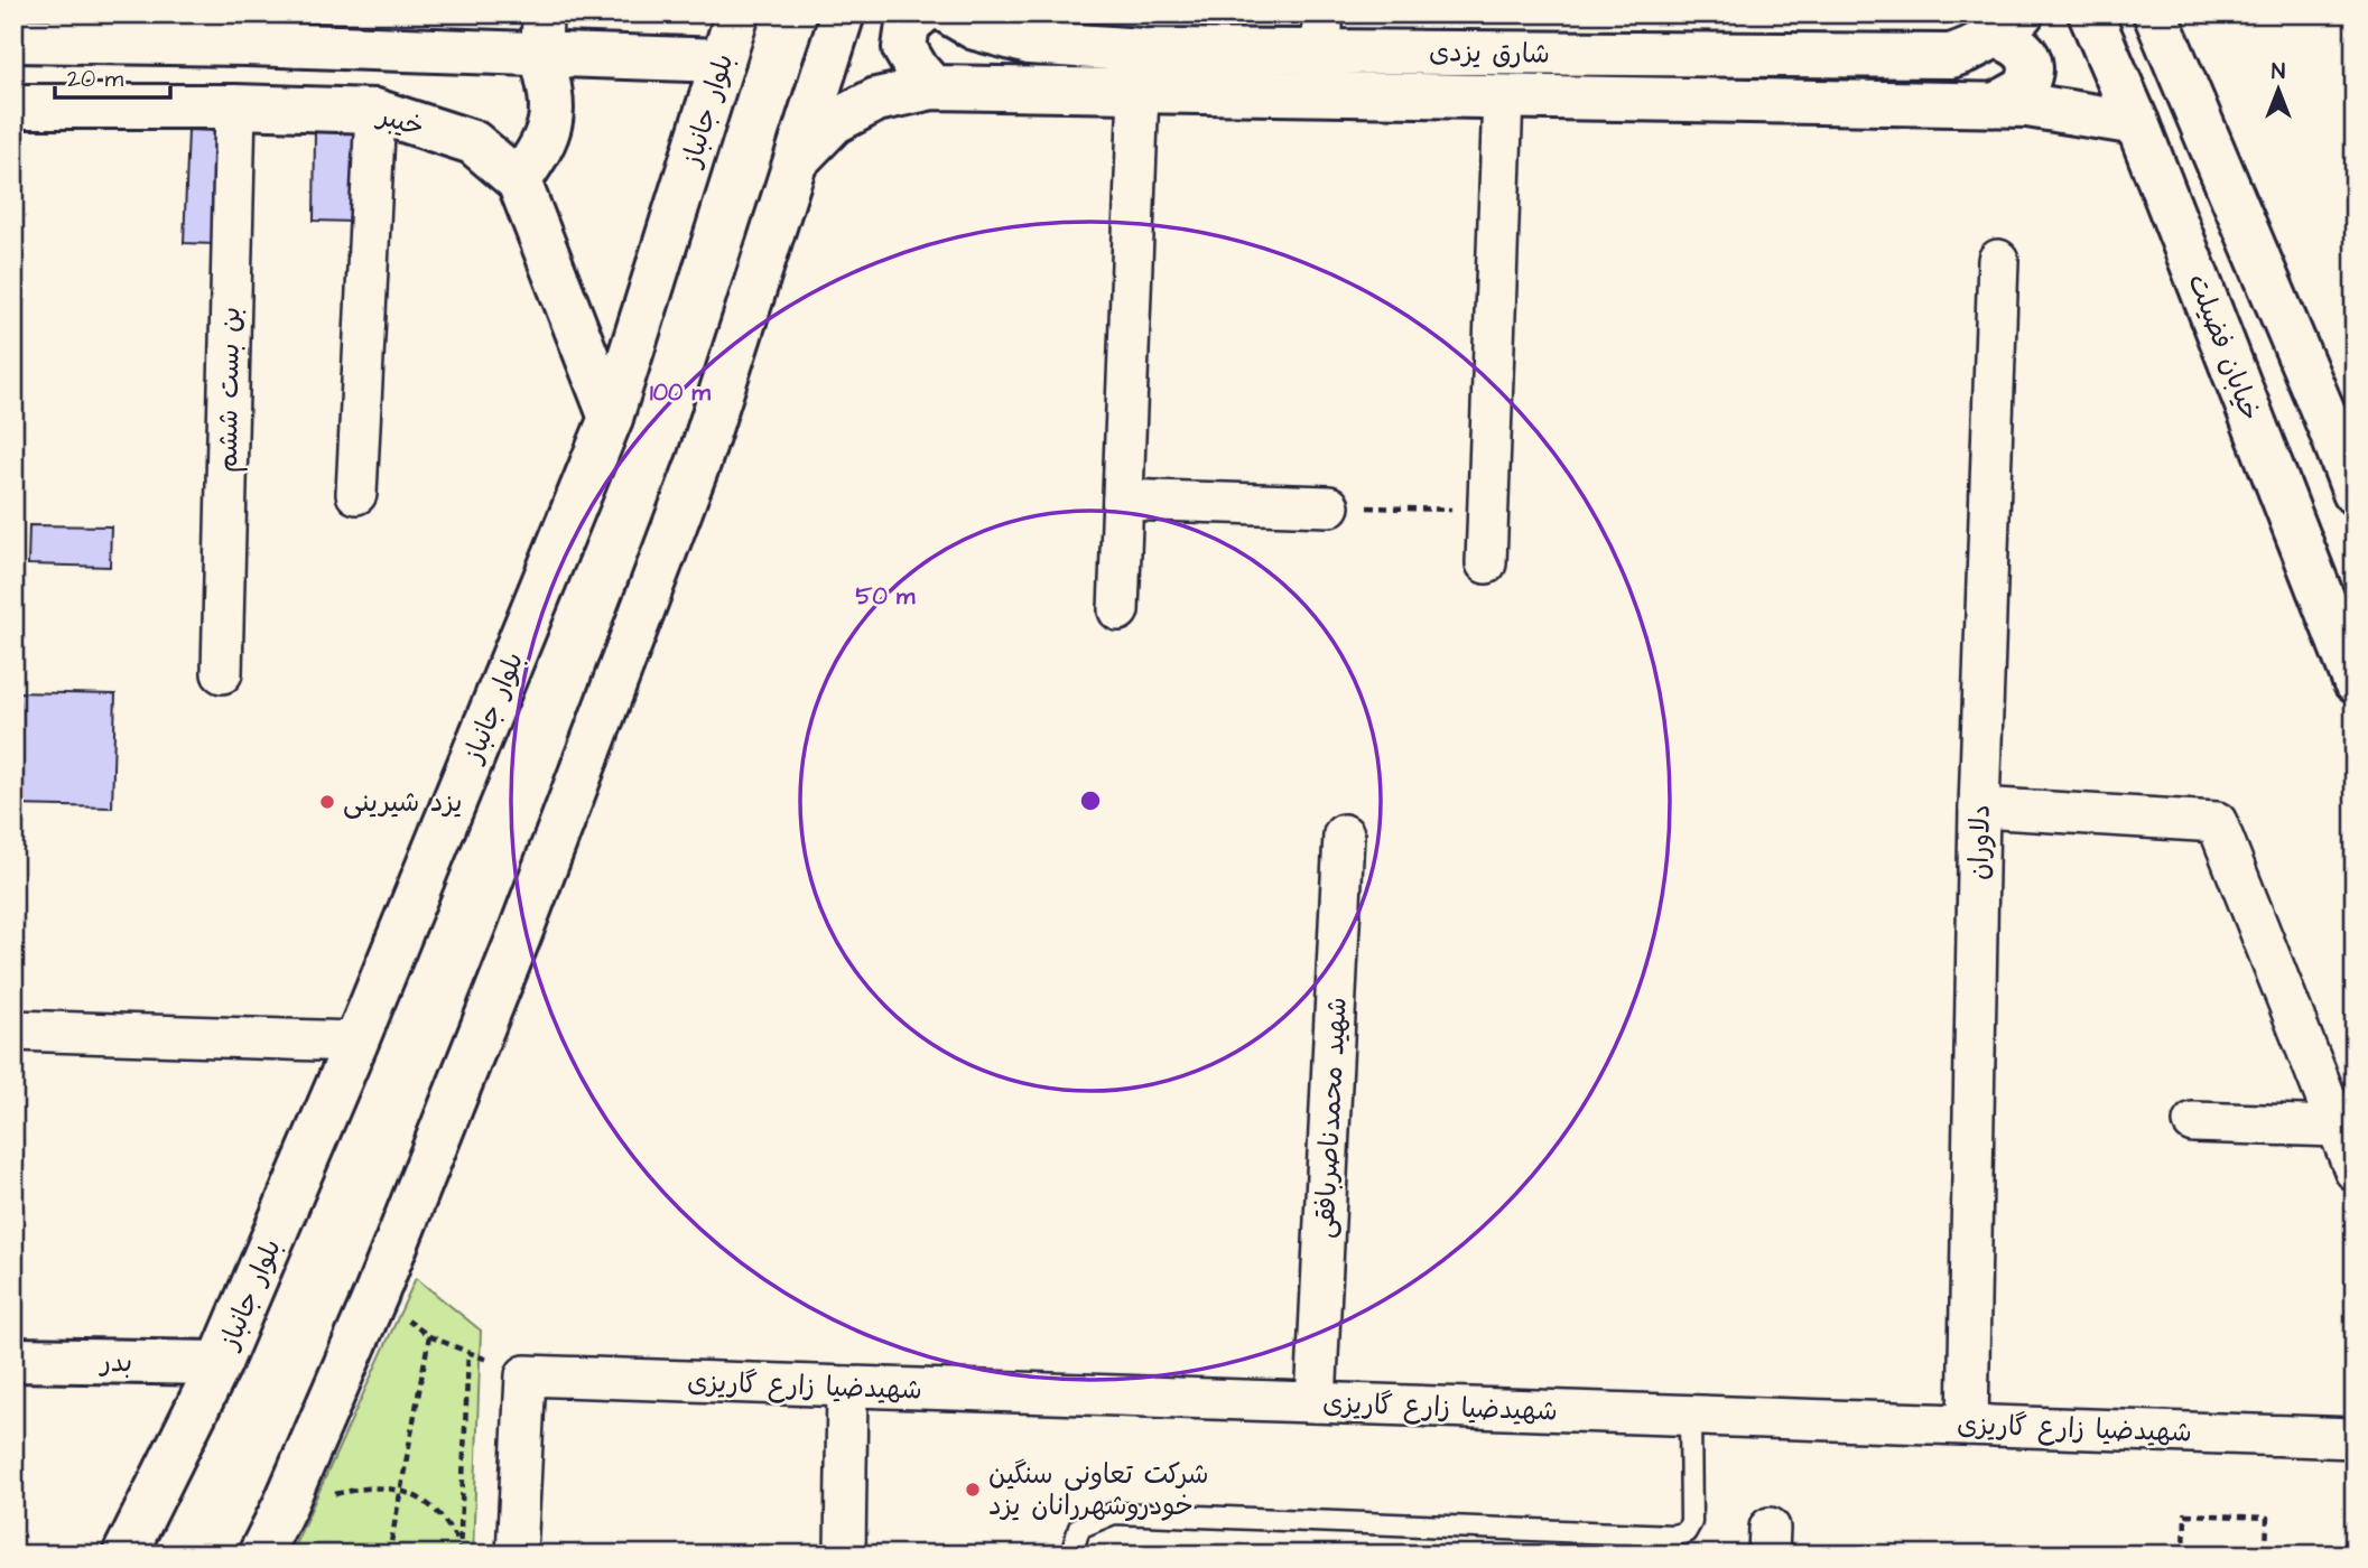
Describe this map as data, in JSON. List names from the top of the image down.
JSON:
{
  "streets": {
    "main road": [
      "شارق یزدی",
      "بلوار جانباز",
      "خیبر",
      "خیابان فضیلت",
      "بدر"
    ],
    "street": [
      "بن بست ششم",
      "دلاوران",
      "شهید محمدناصربافقی",
      "شهیدضیا زارع گاریزی"
    ]
  },
  "crossings": [
    ["بلوار جانباز", "خیبر"],
    ["بلوار جانباز", "بدر"],
    ["خیبر", "بن بست ششم"],
    ["دلاوران", "شهیدضیا زارع گاریزی"],
    ["شهید محمدناصربافقی", "شهیدضیا زارع گاریزی"]
  ],
  "places": ["یزد شیرینی", "شرکت تعاونی سنگین خودروشهررانان یزد"],
  "scale_bar": "20 m",
  "north": "top",
  "rings": ["100 m", "50 m"]
}
